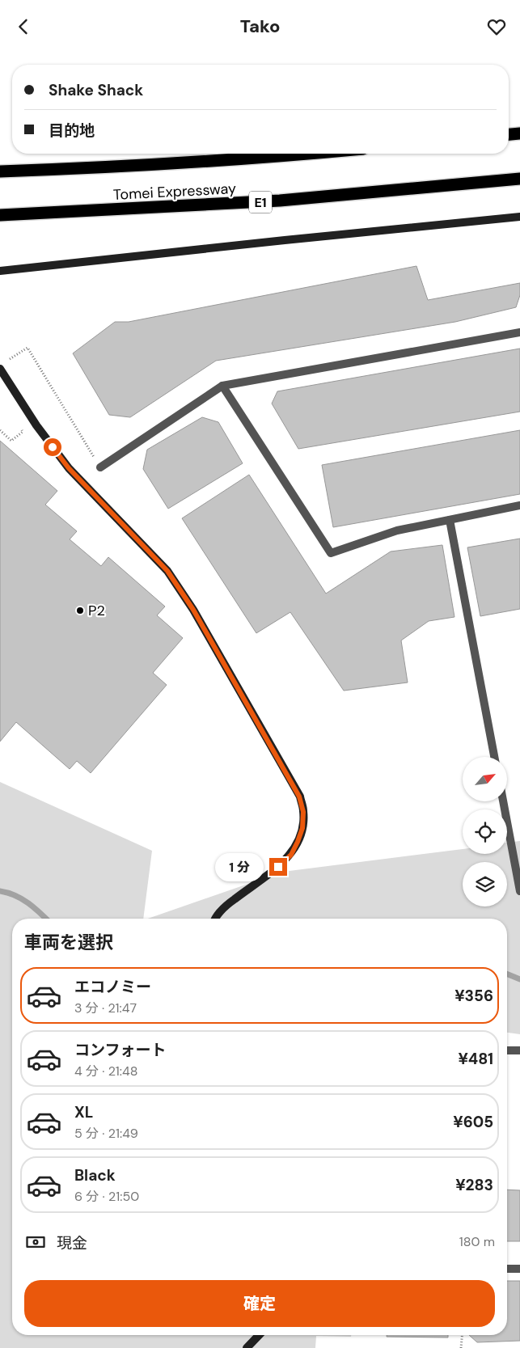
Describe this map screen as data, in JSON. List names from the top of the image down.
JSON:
{
  "streets": {
    "highway": ["Tomei Expressway", "E1"]
  },
  "places": ["P2"],
  "north": "top right",
  "page": {
    "header": "Tako",
    "banner": ["Shake Shack", "目的地"],
    "bubble": "1 分",
    "heading": "車両を選択",
    "list": [
      {
        "name": "エコノミー",
        "note": "3 分 · 21:47",
        "value": "¥356"
      },
      {
        "name": "コンフォート",
        "note": "4 分 · 21:48",
        "value": "¥481"
      },
      {
        "name": "XL",
        "note": "5 分 · 21:49",
        "value": "¥605"
      },
      {
        "name": "Black",
        "note": "6 分 · 21:50",
        "value": "¥283"
      }
    ],
    "pay": ["現金", "180 m"],
    "buttons": "確定"
  }
}
